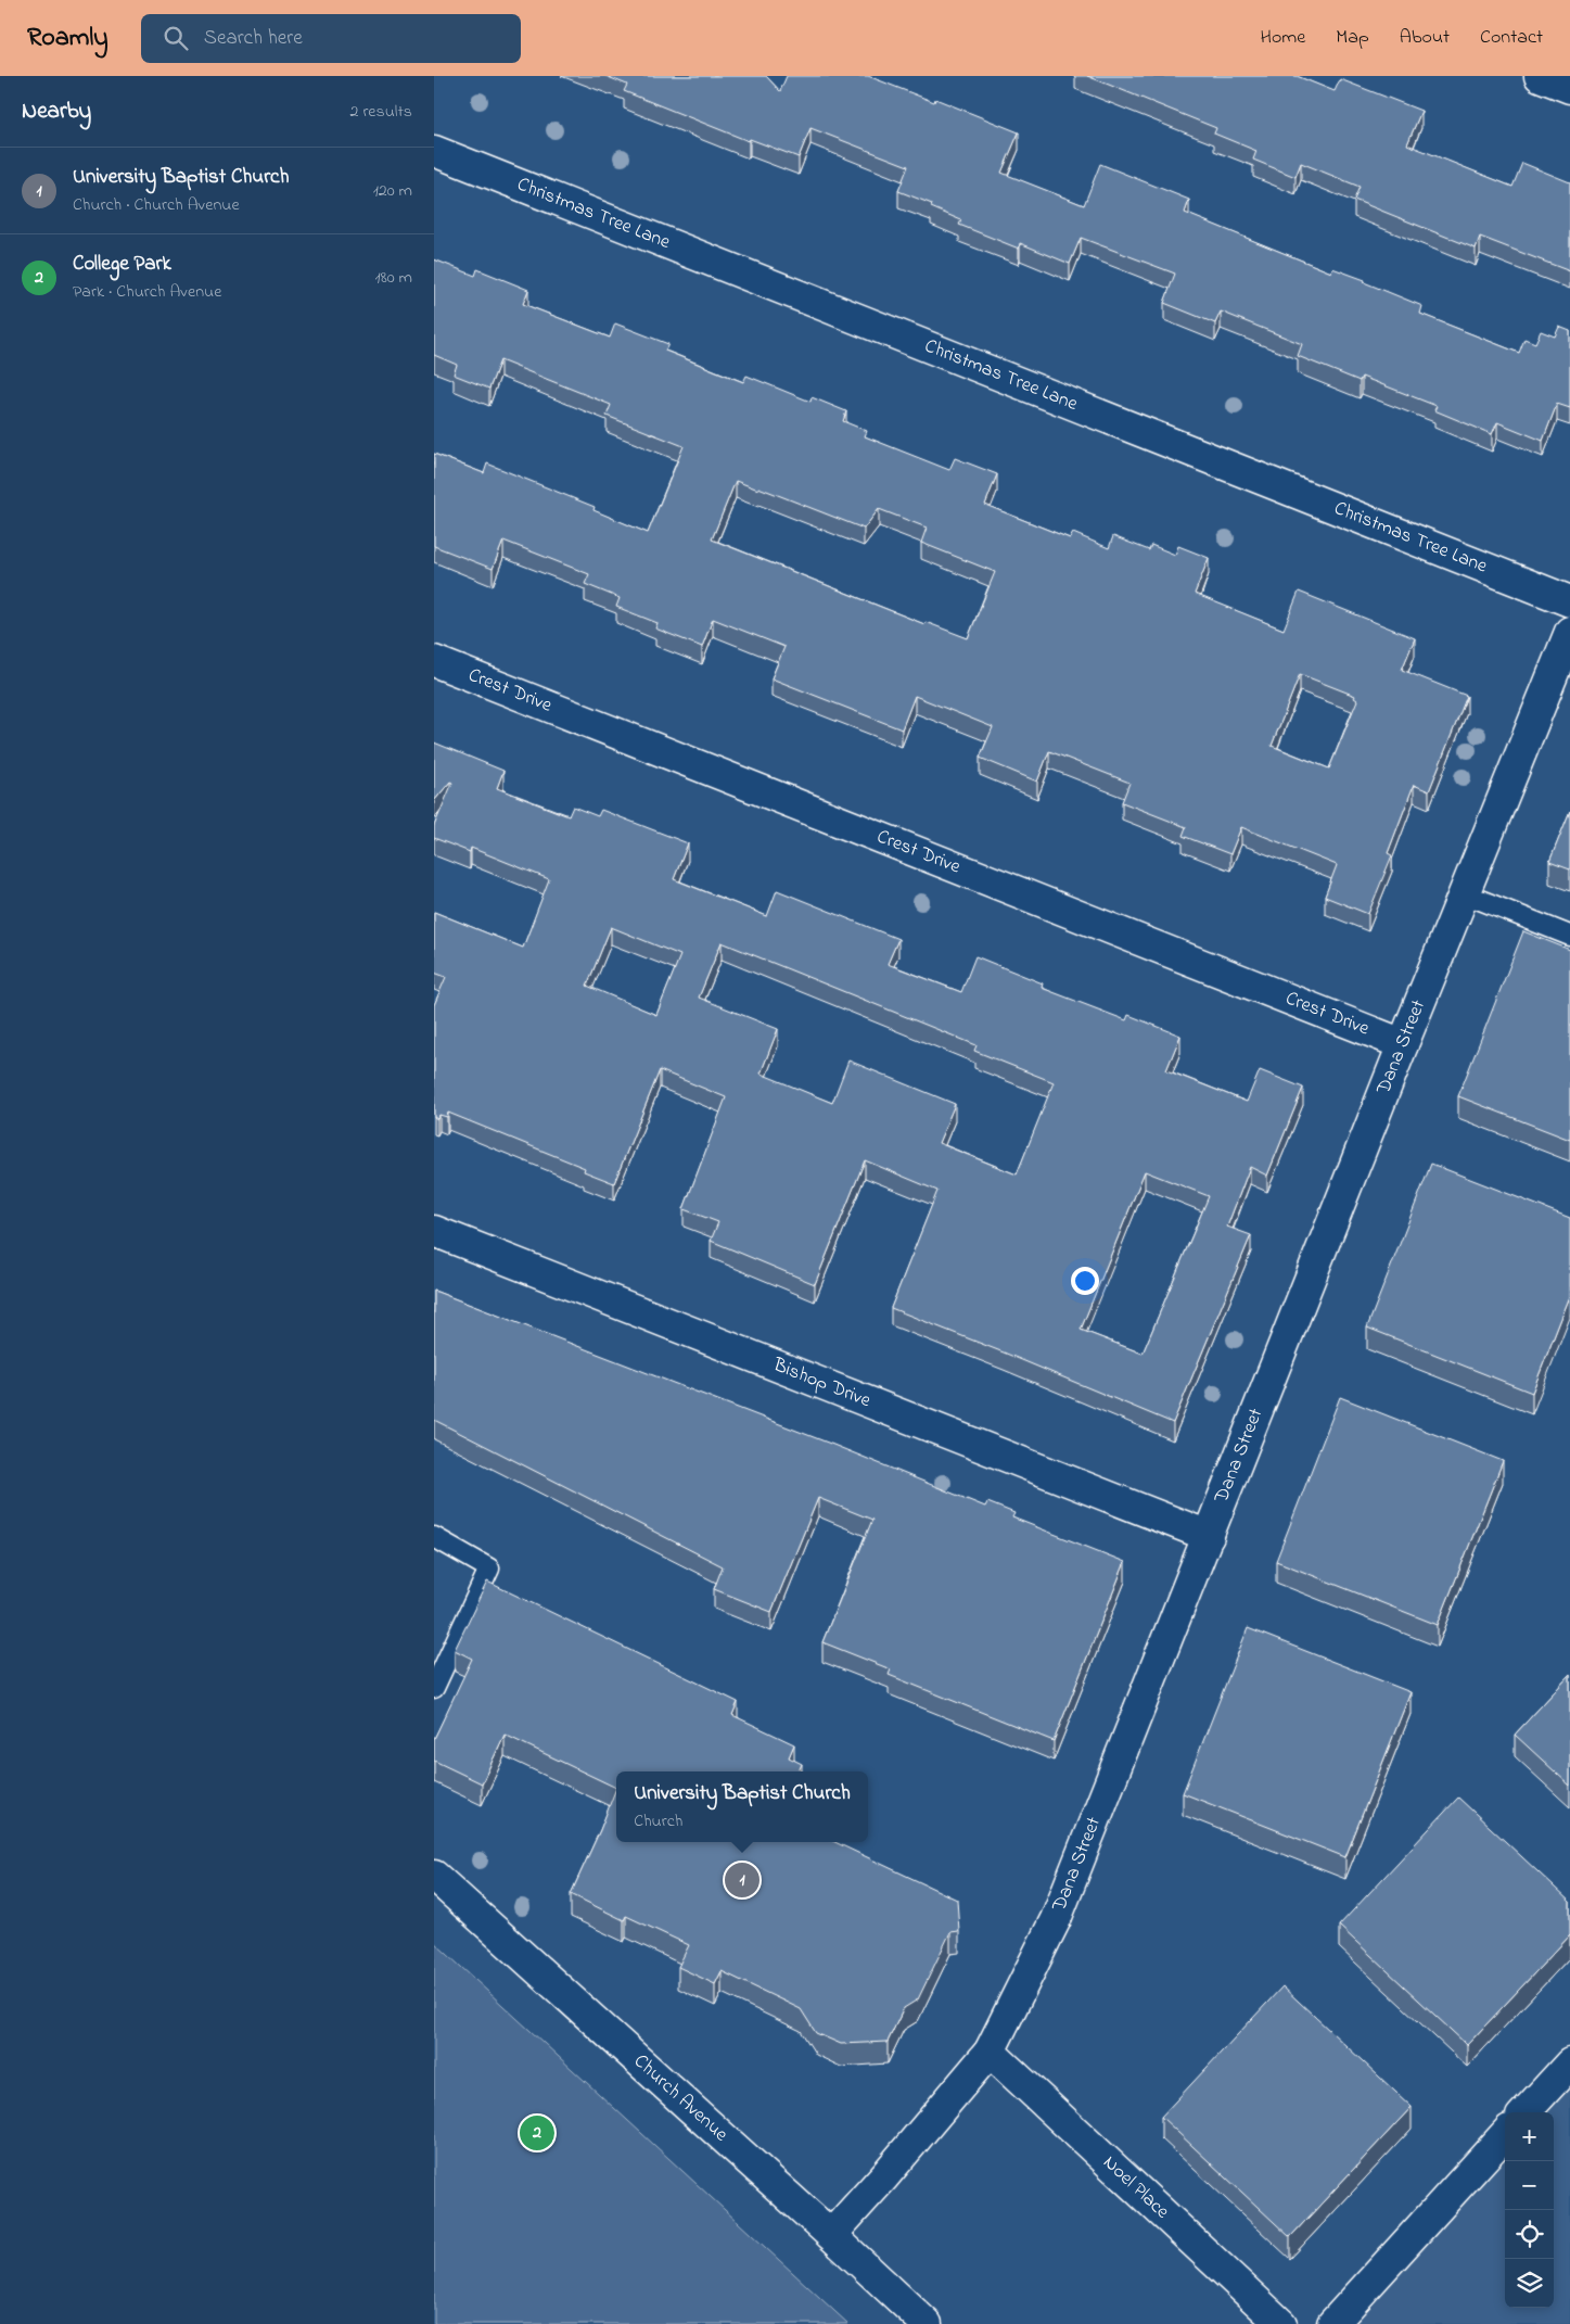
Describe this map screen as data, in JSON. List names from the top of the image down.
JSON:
{
  "streets": {
    "street": [
      "Christmas Tree Lane",
      "Crest Drive",
      "Dana Street",
      "Bishop Drive",
      "Church Avenue",
      "Noel Place"
    ]
  },
  "crossings": [
    ["Crest Drive", "Dana Street"],
    ["Dana Street", "Bishop Drive"],
    ["Dana Street", "Church Avenue"],
    ["Dana Street", "Noel Place"]
  ],
  "page": {
    "header": "Roamly",
    "search": "Search here",
    "nav": [
      "Home",
      "Map",
      "About",
      "Contact"
    ],
    "heading": ["Nearby", "2 results"],
    "list": [
      {
        "mark": "1",
        "name": "University Baptist Church",
        "note": "Church · Church Avenue",
        "value": "120 m"
      },
      {
        "mark": "2",
        "name": "College Park",
        "note": "Park · Church Avenue",
        "value": "180 m"
      }
    ],
    "popup": ["University Baptist Church", "Church"],
    "pins": ["1", "2"],
    "map_buttons": ["+", "−"]
  }
}
